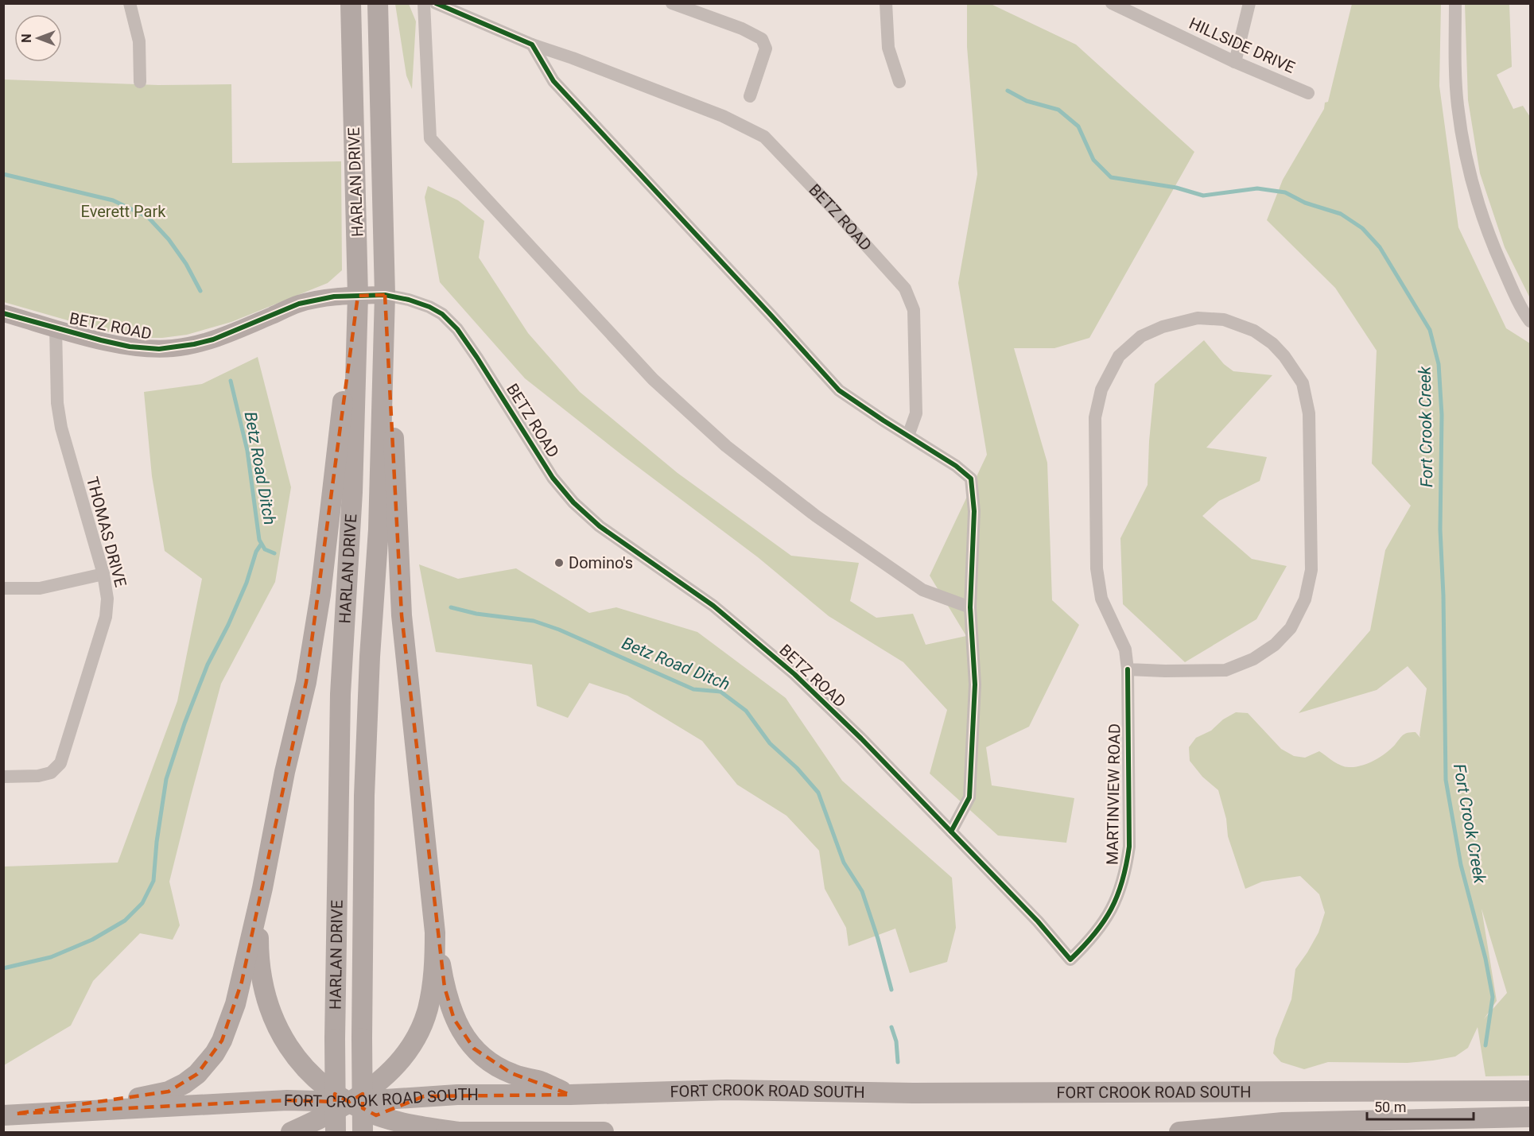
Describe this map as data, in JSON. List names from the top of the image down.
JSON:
{
  "streets": {
    "main road": ["HARLAN DRIVE", "FORT CROOK ROAD SOUTH"],
    "street": [
      "HILLSIDE DRIVE",
      "BETZ ROAD",
      "THOMAS DRIVE",
      "MARTINVIEW ROAD"
    ]
  },
  "crossings": [
    ["HARLAN DRIVE", "BETZ ROAD"],
    ["BETZ ROAD", "THOMAS DRIVE"],
    ["BETZ ROAD", "MARTINVIEW ROAD"]
  ],
  "water": ["Fort Crook Creek", "Betz Road Ditch"],
  "parks": ["Everett Park"],
  "places": ["Domino's"],
  "scale_bar": "50 m",
  "north": "left"
}
